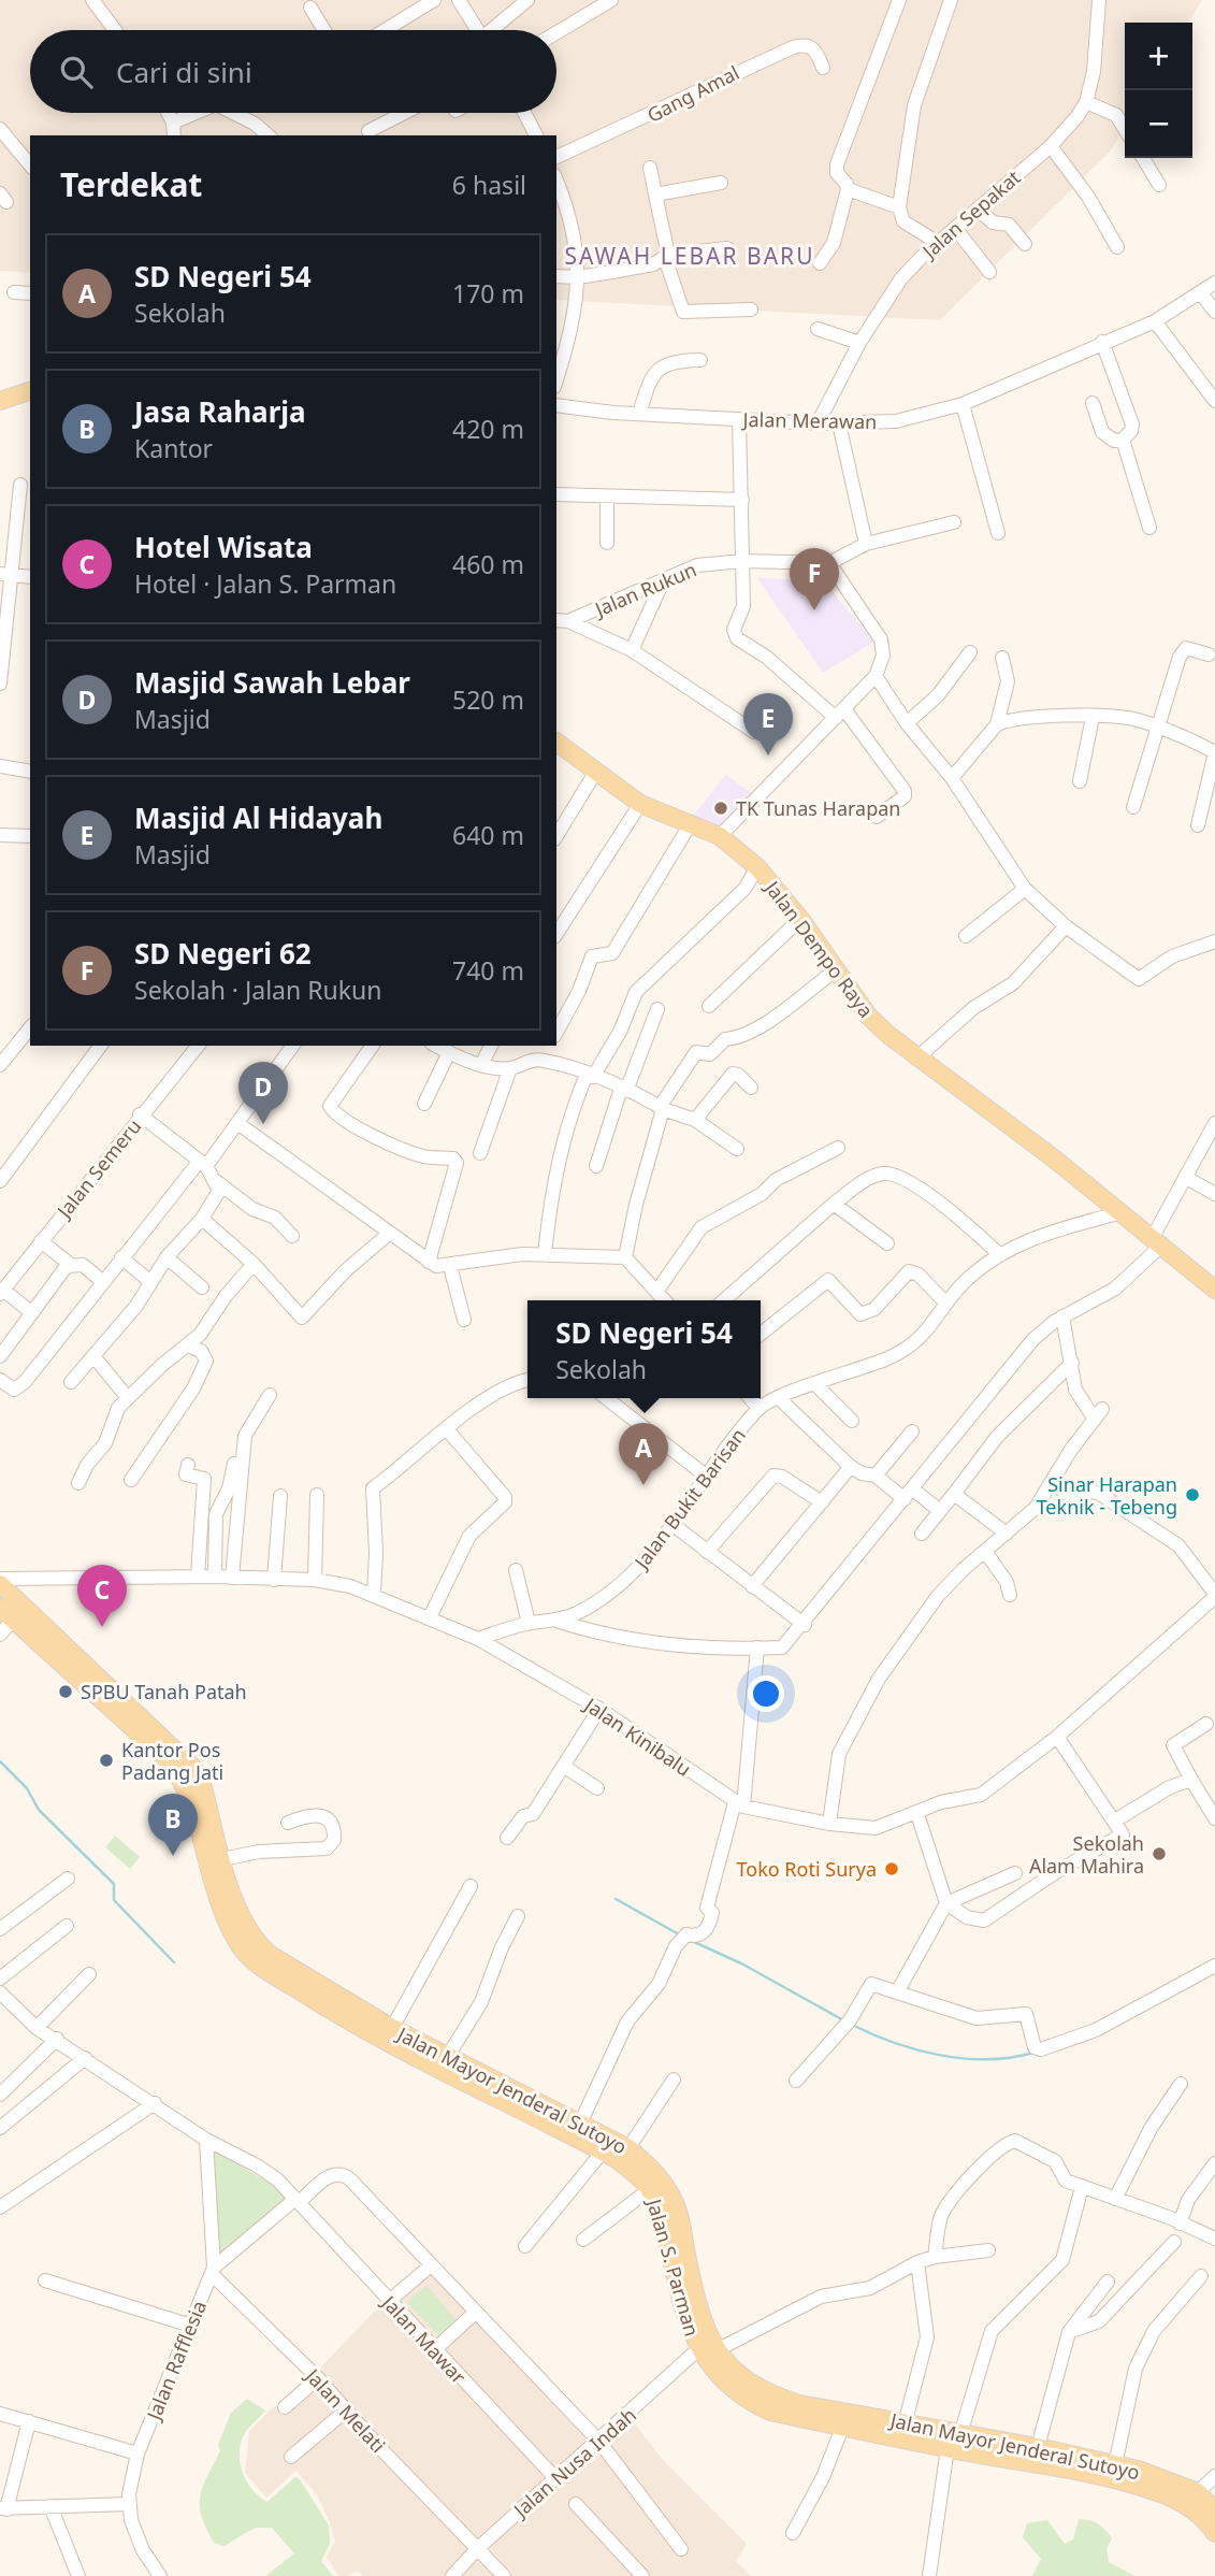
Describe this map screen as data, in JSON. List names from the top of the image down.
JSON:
{
  "streets": {
    "main road": ["Jalan Dempo Raya", "Jalan Mayor Jenderal Sutoyo", "Jalan S. Parman"],
    "street": [
      "Gang Amal",
      "Jalan Sepakat",
      "Jalan Merawan",
      "Jalan Rukun",
      "Jalan Semeru",
      "Jalan Bukit Barisan",
      "Jalan Kinibalu",
      "Jalan Mawar",
      "Jalan Rafflesia",
      "Jalan Melati",
      "Jalan Nusa Indah"
    ]
  },
  "crossings": [
    ["Jalan Sepakat", "Jalan Merawan"],
    ["Jalan Dempo Raya", "Jalan Bukit Barisan"],
    ["Jalan Bukit Barisan", "Jalan Kinibalu"],
    ["Jalan Mayor Jenderal Sutoyo", "Jalan S. Parman"],
    ["Jalan Mayor Jenderal Sutoyo", "Jalan Nusa Indah"],
    ["Jalan S. Parman", "Jalan Nusa Indah"],
    ["Jalan Mawar", "Jalan Rafflesia"],
    ["Jalan Mawar", "Jalan Nusa Indah"],
    ["Jalan Rafflesia", "Jalan Melati"],
    ["Jalan Melati", "Jalan Nusa Indah"]
  ],
  "districts": ["SAWAH LEBAR BARU"],
  "places": [
    "TK Tunas Harapan",
    "Sinar Harapan Teknik - Tebeng",
    "SPBU Tanah Patah",
    "Kantor Pos Padang Jati",
    "Sekolah Alam Mahira",
    "Toko Roti Surya"
  ],
  "page": {
    "map_buttons": ["+", "−"],
    "search": "Cari di sini",
    "heading": ["Terdekat", "6 hasil"],
    "list": [
      {
        "mark": "A",
        "name": "SD Negeri 54",
        "note": "Sekolah",
        "value": "170 m"
      },
      {
        "mark": "B",
        "name": "Jasa Raharja",
        "note": "Kantor",
        "value": "420 m"
      },
      {
        "mark": "C",
        "name": "Hotel Wisata",
        "note": "Hotel · Jalan S. Parman",
        "value": "460 m"
      },
      {
        "mark": "D",
        "name": "Masjid Sawah Lebar",
        "note": "Masjid",
        "value": "520 m"
      },
      {
        "mark": "E",
        "name": "Masjid Al Hidayah",
        "note": "Masjid",
        "value": "640 m"
      },
      {
        "mark": "F",
        "name": "SD Negeri 62",
        "note": "Sekolah · Jalan Rukun",
        "value": "740 m"
      }
    ],
    "pins": [
      "F",
      "E",
      "D",
      "A",
      "C",
      "B"
    ],
    "popup": ["SD Negeri 54", "Sekolah"]
  }
}
